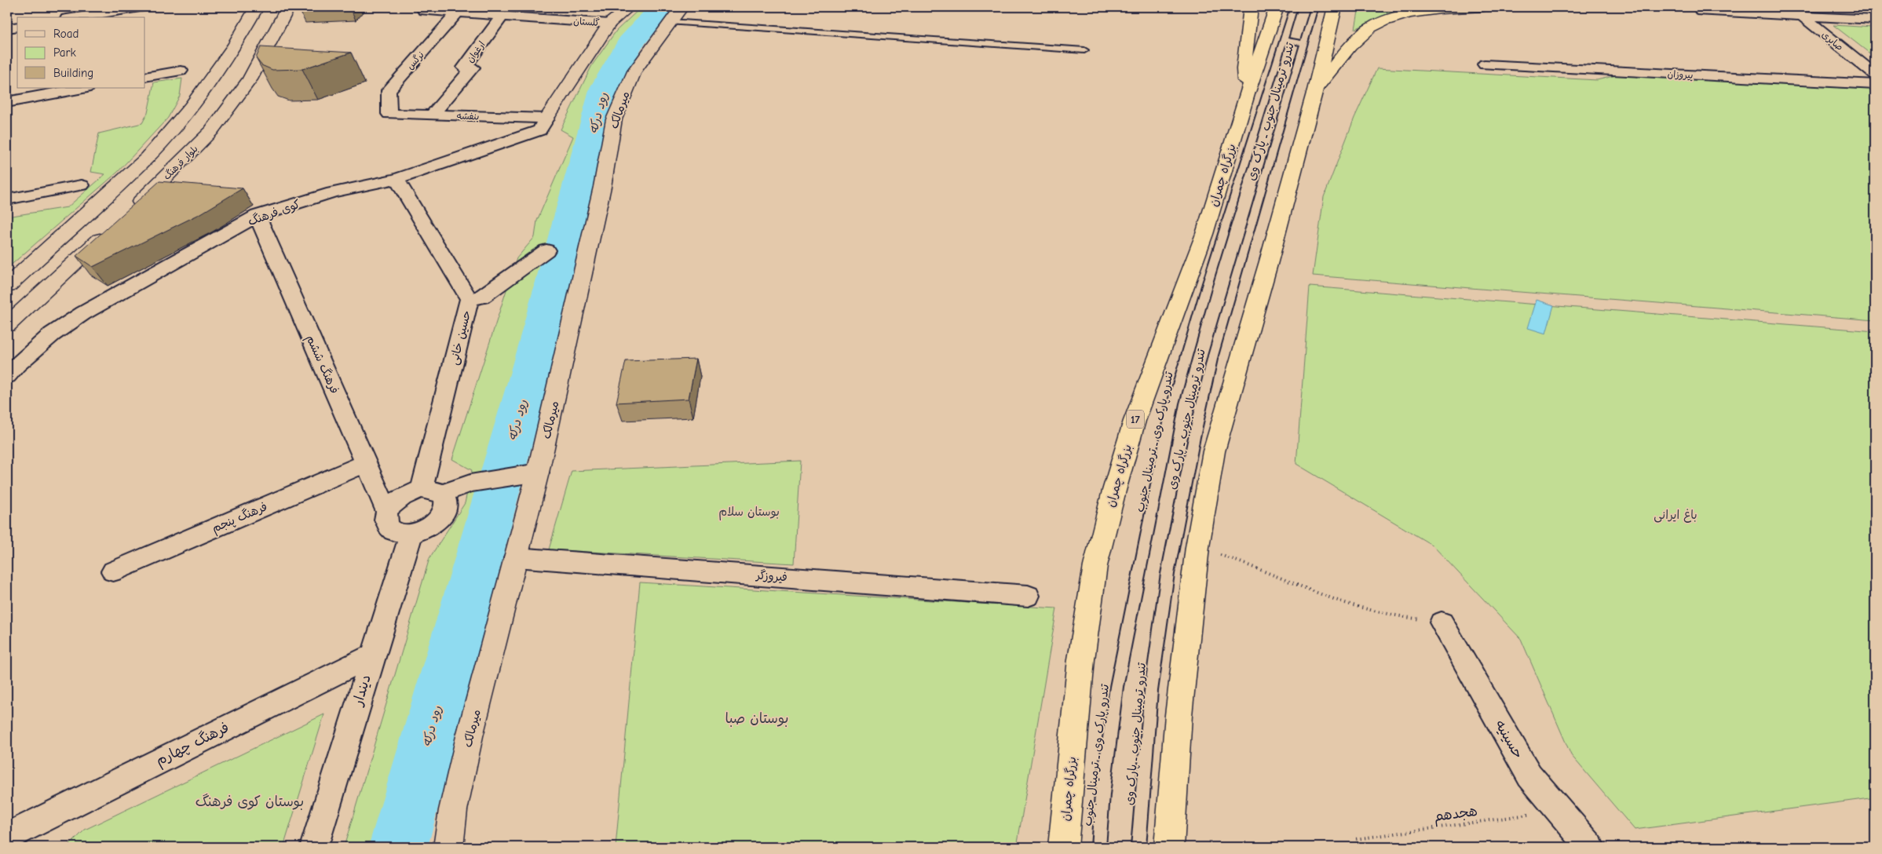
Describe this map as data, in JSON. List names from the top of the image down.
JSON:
{
  "streets": {
    "highway": ["بزرگراه چمران", "17"],
    "street": [
      "گلستان",
      "صابری",
      "ارغوان",
      "نرگس",
      "پیروزان",
      "میرمالک",
      "بنفشه",
      "بلوار فرهنگ",
      "کوی فرهنگ",
      "حسین خانی",
      "فرهنگ ششم",
      "فرهنگ پنجم",
      "فیروزگر",
      "دیندار",
      "حسینیه",
      "فرهنگ چهارم"
    ],
    "lane": ["تندرو ترمینال جنوب ـ پارک وی", "تندرو پارک وی ـ ترمینال جنوب"],
    "path": ["هجدهم"]
  },
  "crossings": [
    ["گلستان", "ارغوان"],
    ["گلستان", "نرگس"],
    ["ارغوان", "بنفشه"],
    ["نرگس", "بنفشه"],
    ["میرمالک", "فیروزگر"],
    ["بنفشه", "کوی فرهنگ"],
    ["کوی فرهنگ", "حسین خانی"],
    ["کوی فرهنگ", "فرهنگ ششم"],
    ["حسین خانی", "فرهنگ ششم"],
    ["حسین خانی", "دیندار"],
    ["فرهنگ ششم", "فرهنگ پنجم"],
    ["فرهنگ ششم", "دیندار"],
    ["دیندار", "فرهنگ چهارم"],
    ["حسینیه", "هجدهم"]
  ],
  "water": ["رود درکه"],
  "parks": [
    "بوستان سلام",
    "باغ ایرانی",
    "بوستان صبا",
    "بوستان کوی فرهنگ"
  ],
  "legend": ["Road", "Park", "Building"]
}
